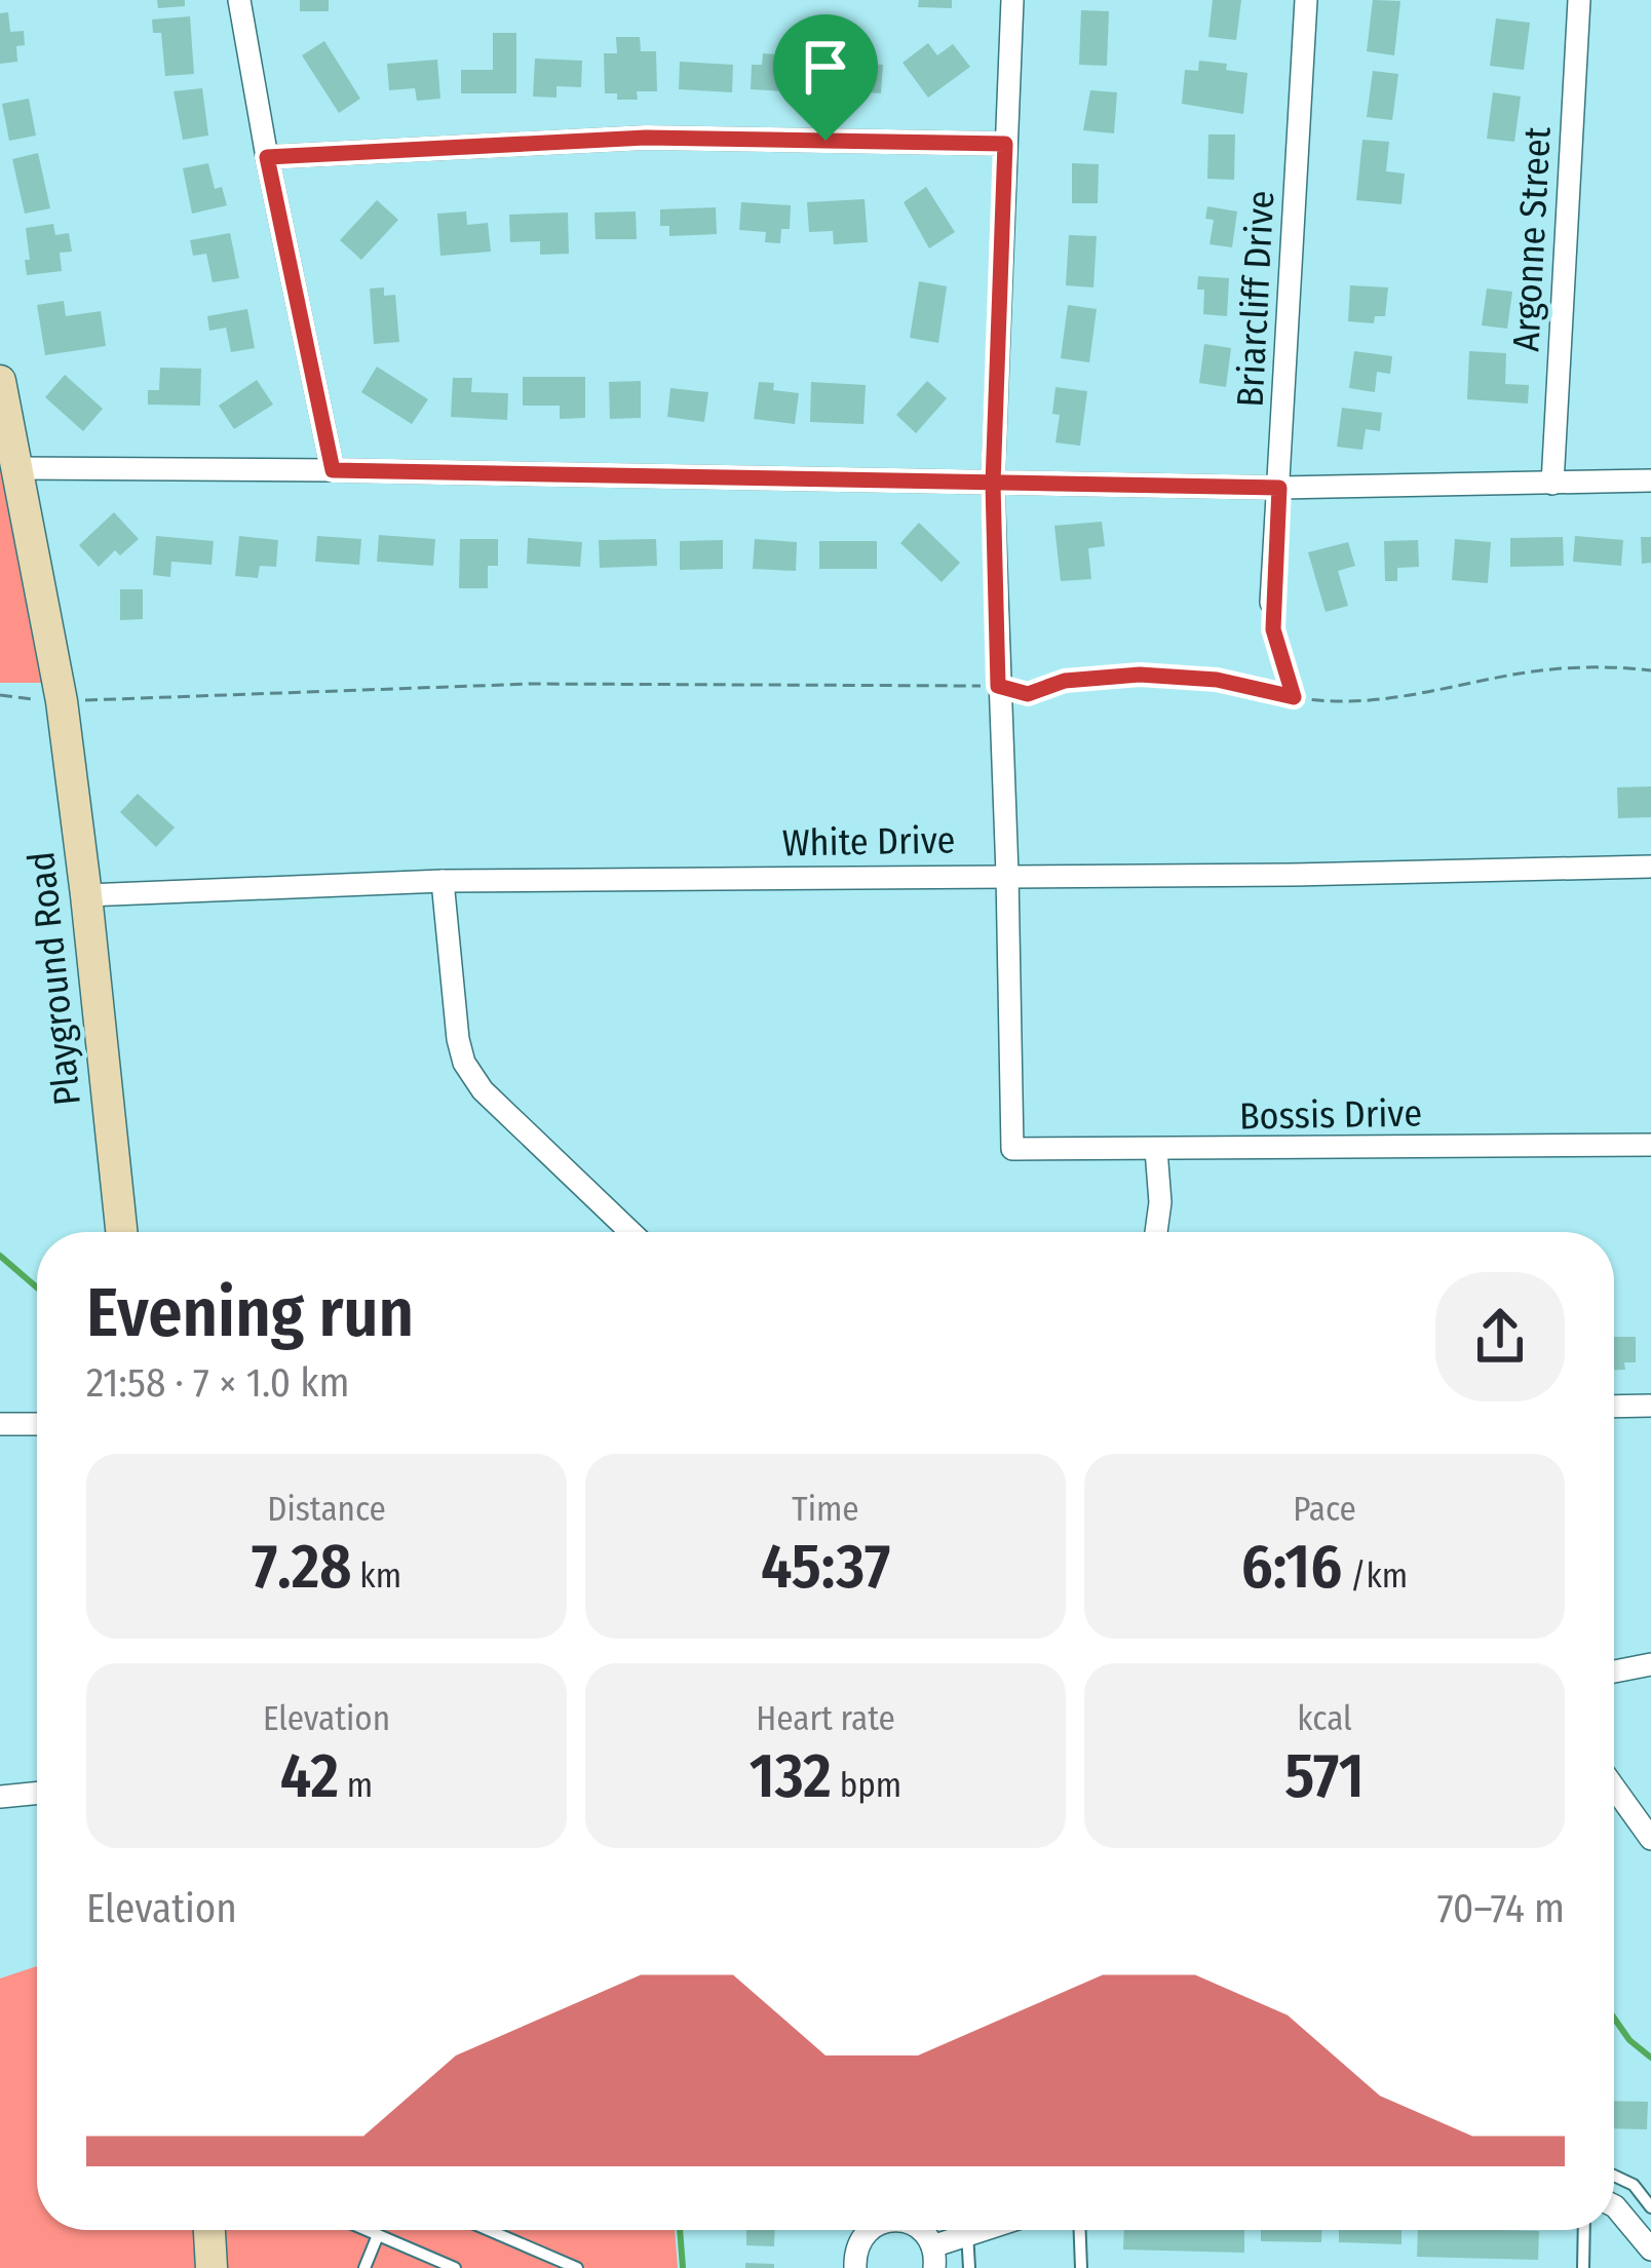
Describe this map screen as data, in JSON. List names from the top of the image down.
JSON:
{
  "streets": {
    "main road": ["Playground Road"],
    "street": [
      "Argonne Street",
      "Briarcliff Drive",
      "White Drive",
      "Bossis Drive"
    ]
  },
  "crossings": [
    ["White Drive", "Playground Road"],
    ["White Drive", "Bossis Drive"]
  ],
  "page": {
    "heading": ["Evening run", "21:58 · 7 × 1.0 km"],
    "stats": [
      ["Distance", "7.28 km"],
      ["Time", "45:37"],
      ["Pace", "6:16 /km"],
      ["Elevation", "42 m"],
      ["Heart rate", "132 bpm"],
      ["kcal", "571"]
    ],
    "chart": ["Elevation", "70–74 m"]
  }
}
